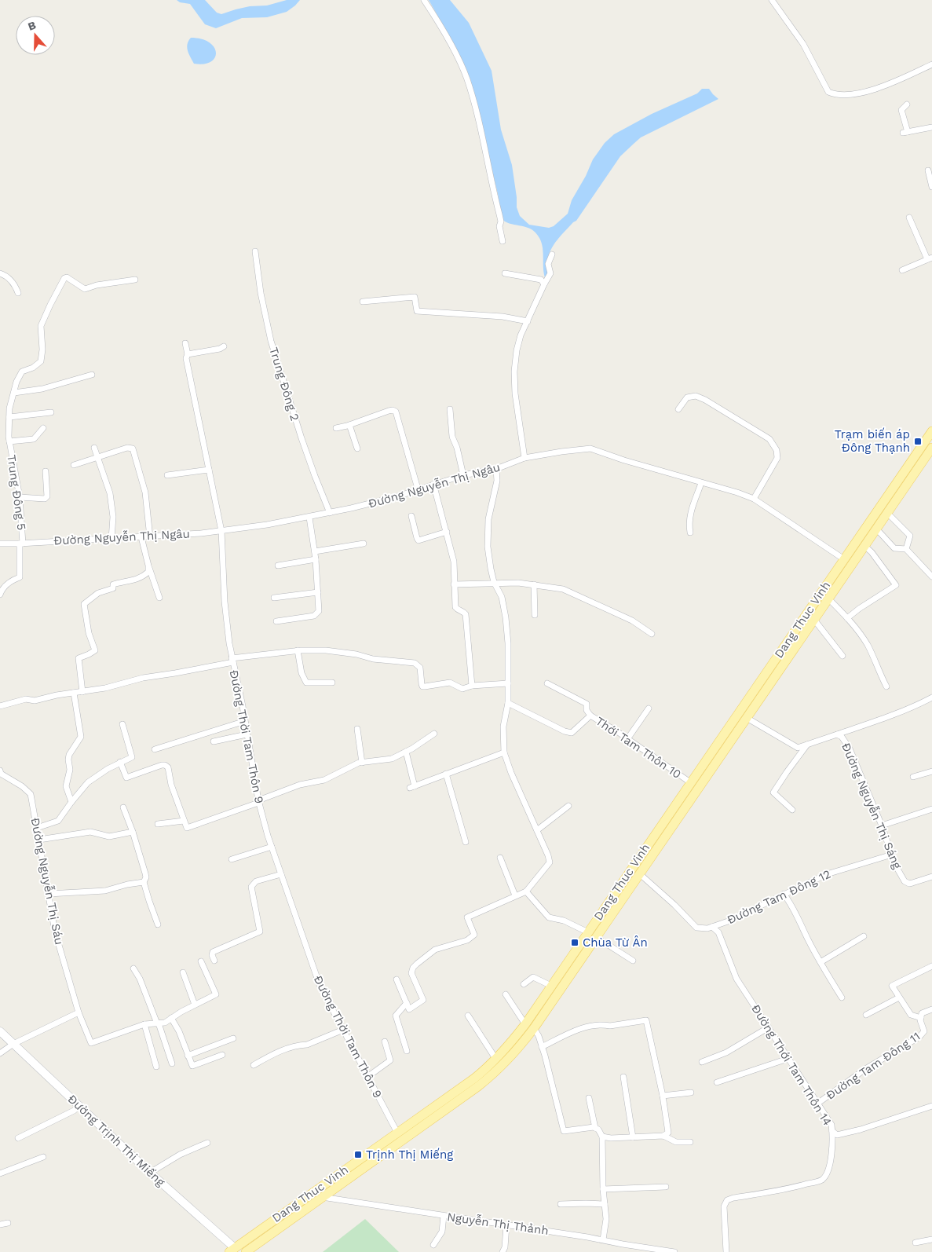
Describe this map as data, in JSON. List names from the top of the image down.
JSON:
{
  "streets": {
    "main road": ["Dang Thuc Vinh", "Đường Trịnh Thị Miếng"],
    "street": [
      "Trung Đông 2",
      "Đường Nguyễn Thị Ngâu",
      "Trung Đông 5",
      "Đường Thời Tam Thôn 9",
      "Thới Tam Thôn 10",
      "Đường Nguyễn Thị Sáng",
      "Đường Nguyễn Thị Sáu",
      "Đường Tam Đông 12",
      "Đường Thới Tam Thôn 14",
      "Đường Tam Đông 11",
      "Nguyễn Thị Thảnh"
    ]
  },
  "crossings": [
    ["Trung Đông 2", "Đường Nguyễn Thị Ngâu"],
    ["Đường Nguyễn Thị Ngâu", "Trung Đông 5"],
    ["Đường Nguyễn Thị Ngâu", "Dang Thuc Vinh"],
    ["Đường Nguyễn Thị Ngâu", "Đường Thời Tam Thôn 9"],
    ["Dang Thuc Vinh", "Đường Thời Tam Thôn 9"],
    ["Dang Thuc Vinh", "Thới Tam Thôn 10"],
    ["Dang Thuc Vinh", "Đường Nguyễn Thị Sáng"],
    ["Dang Thuc Vinh", "Đường Trịnh Thị Miếng"],
    ["Dang Thuc Vinh", "Nguyễn Thị Thảnh"],
    ["Đường Nguyễn Thị Sáng", "Đường Tam Đông 12"],
    ["Đường Tam Đông 12", "Đường Thới Tam Thôn 14"],
    ["Đường Thới Tam Thôn 14", "Đường Tam Đông 11"]
  ],
  "places": {
    "transit": ["Trạm biến áp Đông Thạnh", "Chùa Từ Ân", "Trịnh Thị Miếng"]
  },
  "north": "top"
}
